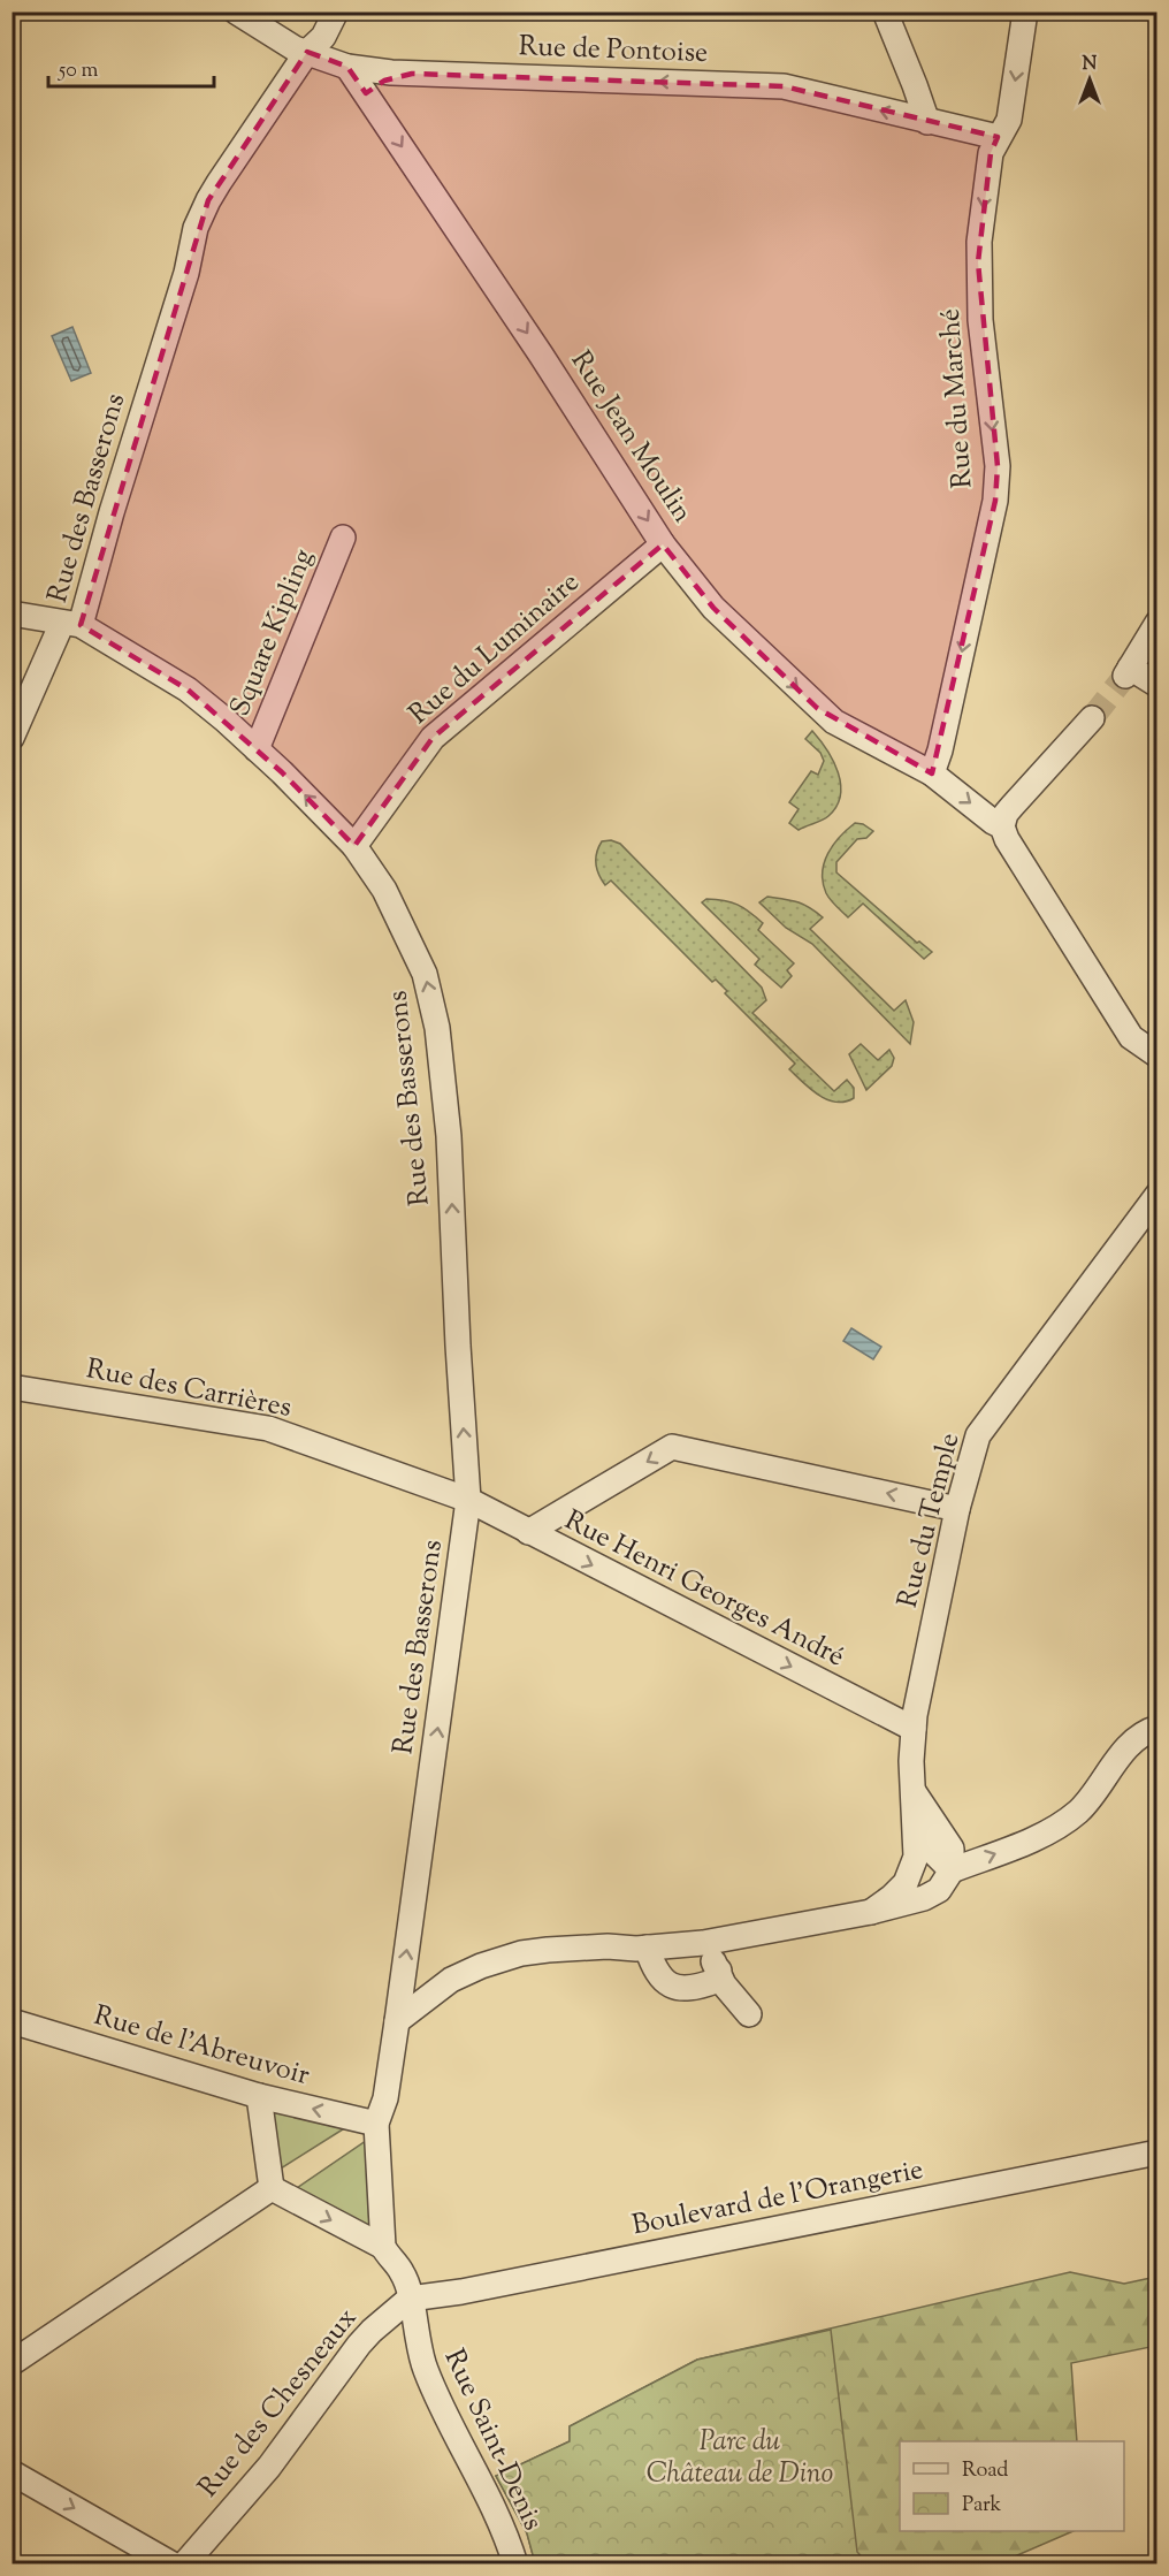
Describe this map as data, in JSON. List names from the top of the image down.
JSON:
{
  "streets": {
    "street": [
      "Rue de Pontoise",
      "Rue du Marché",
      "Rue Jean Moulin",
      "Rue des Basserons",
      "Square Kipling",
      "Rue du Luminaire",
      "Rue des Carrières",
      "Rue du Temple",
      "Rue Henri Georges André",
      "Rue de l'Abreuvoir",
      "Boulevard de l'Orangerie",
      "Rue des Chesneaux",
      "Rue Saint-Denis"
    ]
  },
  "crossings": [
    ["Rue de Pontoise", "Rue du Marché"],
    ["Rue de Pontoise", "Rue Jean Moulin"],
    ["Rue de Pontoise", "Rue des Basserons"],
    ["Rue du Marché", "Rue Jean Moulin"],
    ["Rue Jean Moulin", "Rue du Luminaire"],
    ["Rue des Basserons", "Square Kipling"],
    ["Rue des Basserons", "Rue du Luminaire"],
    ["Rue des Basserons", "Rue des Carrières"],
    ["Rue des Basserons", "Rue du Temple"],
    ["Rue des Basserons", "Rue Henri Georges André"],
    ["Rue des Basserons", "Rue de l'Abreuvoir"],
    ["Rue des Carrières", "Rue Henri Georges André"],
    ["Rue du Temple", "Rue Henri Georges André"],
    ["Boulevard de l'Orangerie", "Rue des Chesneaux"],
    ["Boulevard de l'Orangerie", "Rue Saint-Denis"],
    ["Rue des Chesneaux", "Rue Saint-Denis"]
  ],
  "one_way": [
    "Rue de Pontoise",
    "Rue du Marché",
    "Rue Jean Moulin",
    "Rue des Basserons",
    "Rue Henri Georges André"
  ],
  "parks": ["Parc du Château de Dino"],
  "legend": ["Road", "Park"],
  "scale_bar": "50 m",
  "north": "top"
}
